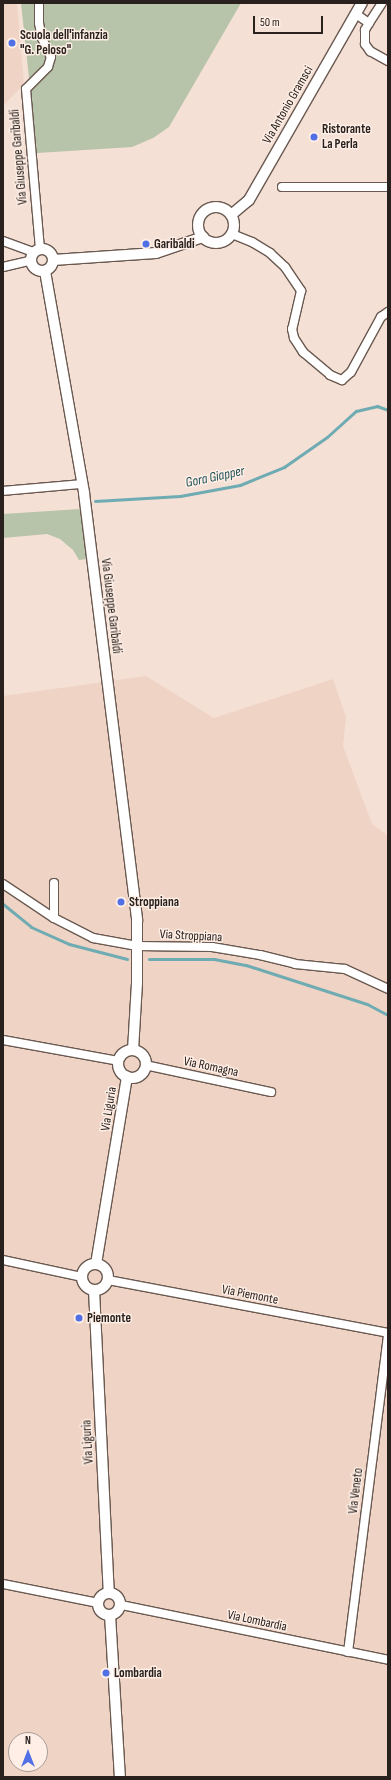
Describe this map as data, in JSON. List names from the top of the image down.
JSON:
{
  "streets": {
    "street": [
      "Via Antonio Gramsci",
      "Via Giuseppe Garibaldi",
      "Via Stroppiana",
      "Via Romagna",
      "Via Liguria",
      "Via Piemonte",
      "Via Veneto",
      "Via Lombardia"
    ]
  },
  "crossings": [
    ["Via Giuseppe Garibaldi", "Via Stroppiana"],
    ["Via Romagna", "Via Liguria"],
    ["Via Liguria", "Via Piemonte"],
    ["Via Liguria", "Via Lombardia"],
    ["Via Piemonte", "Via Veneto"],
    ["Via Veneto", "Via Lombardia"]
  ],
  "water": ["Gora Giapper"],
  "places": [
    "Scuola dell'infanzia \"G. Peloso\"",
    "Ristorante La Perla",
    "Garibaldi",
    "Stroppiana",
    "Piemonte",
    "Lombardia"
  ],
  "scale_bar": "50 m",
  "north": "top"
}
